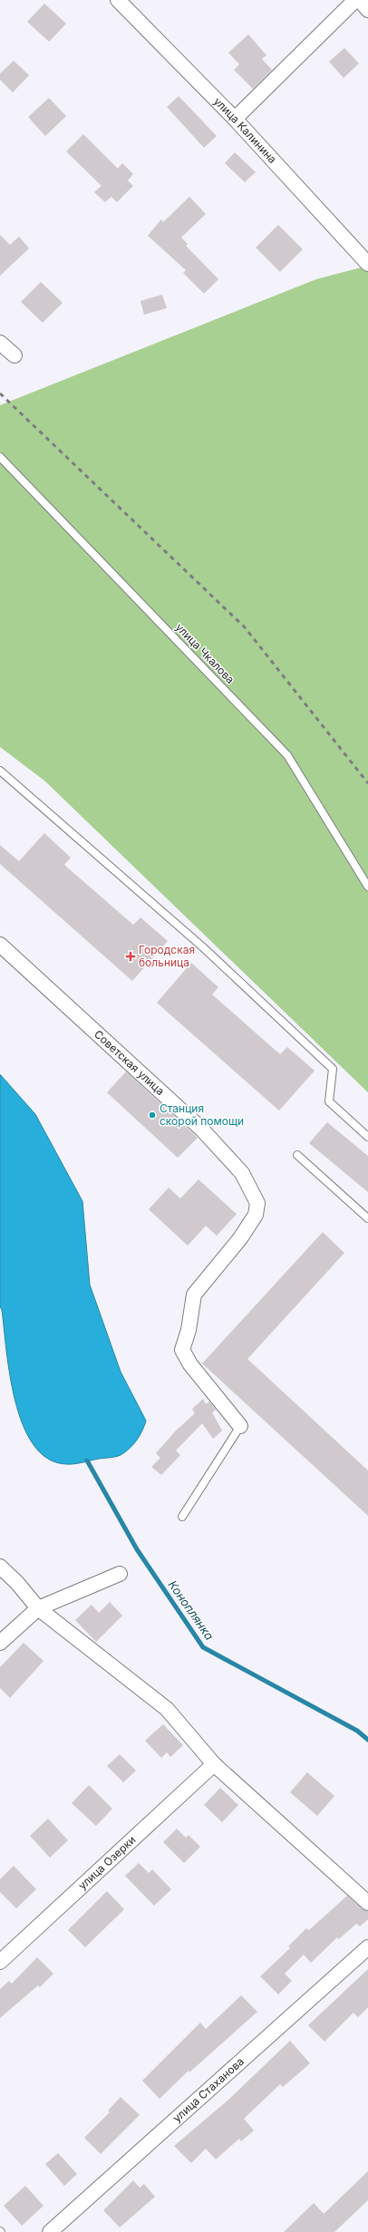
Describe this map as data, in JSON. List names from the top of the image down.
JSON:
{
  "streets": {
    "street": [
      "улица Калинина",
      "Советская улица",
      "улица Озерки",
      "улица Стаханова"
    ],
    "lane": ["улица Чкалова"]
  },
  "water": ["Коноплянка"],
  "places": {
    "health": ["Городская больница"],
    "other": ["Станция скорой помощи"]
  }
}
